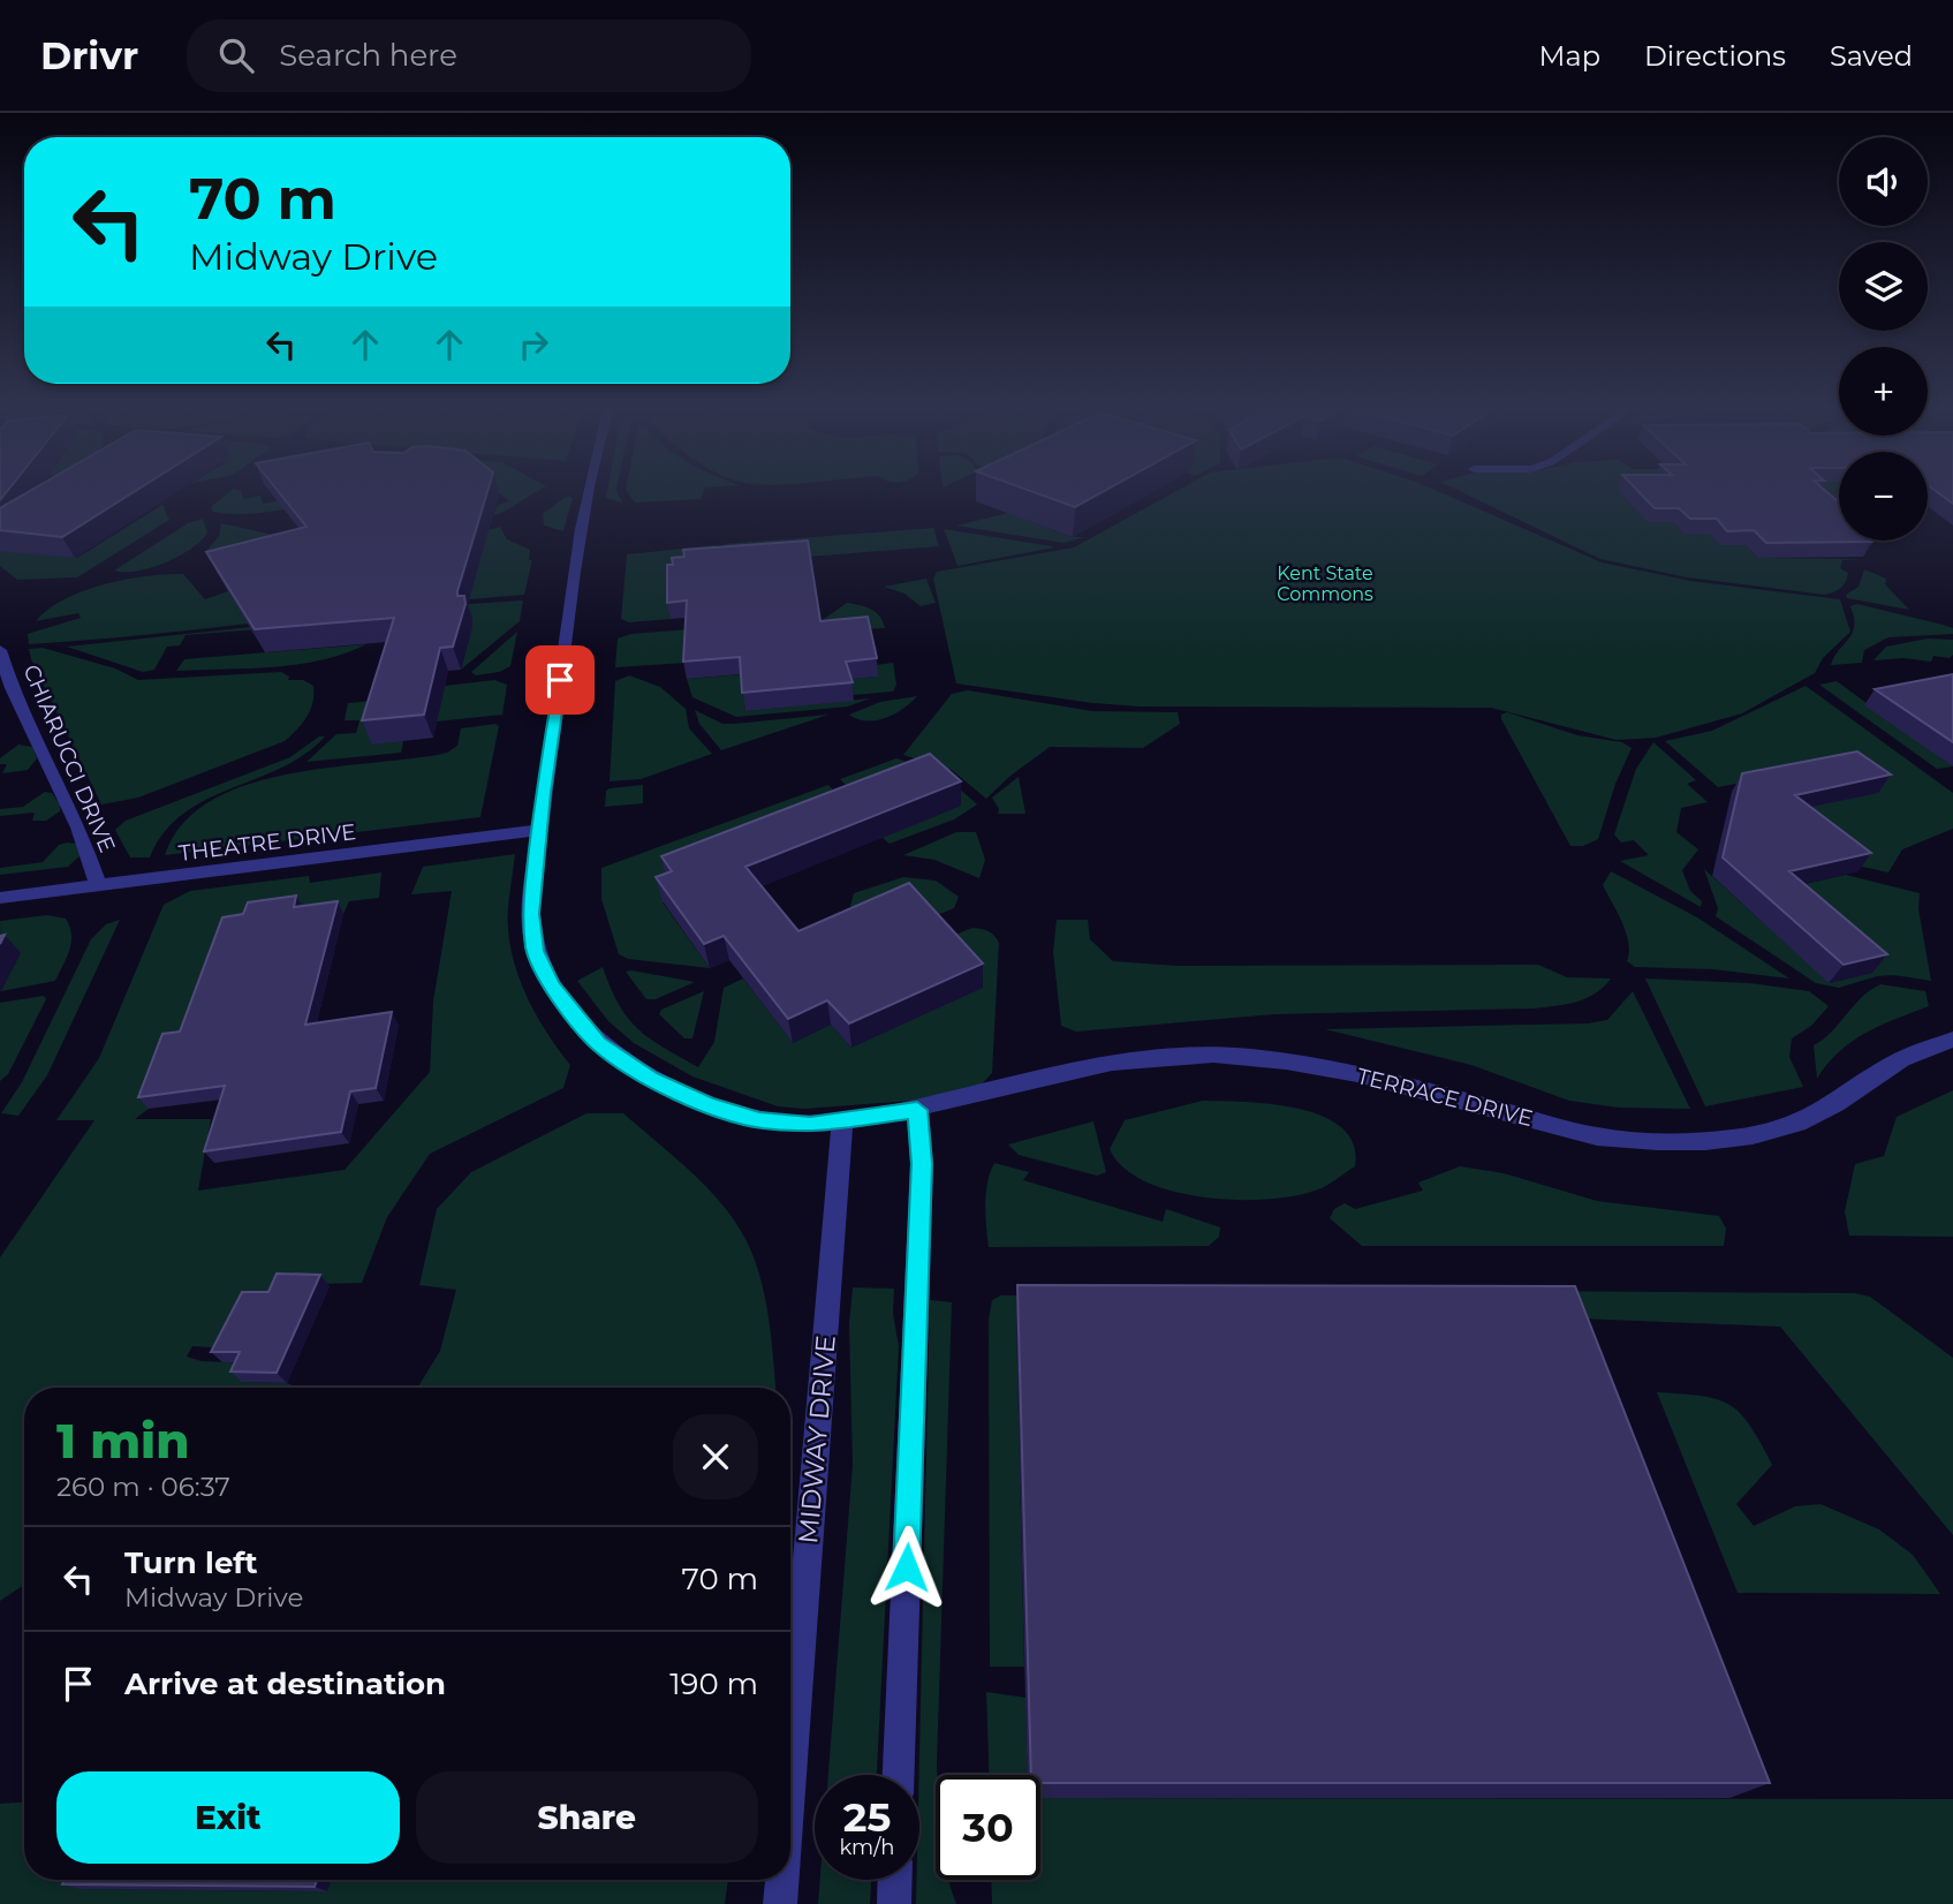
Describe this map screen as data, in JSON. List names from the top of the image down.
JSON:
{
  "streets": {
    "street": [
      "CHIARUCCI DRIVE",
      "THEATRE DRIVE",
      "TERRACE DRIVE",
      "MIDWAY DRIVE"
    ]
  },
  "crossings": [
    ["CHIARUCCI DRIVE", "THEATRE DRIVE"]
  ],
  "parks": ["Kent State Commons"],
  "page": {
    "header": "Drivr",
    "search": "Search here",
    "nav": ["Map", "Directions", "Saved"],
    "map_buttons": ["+", "−"],
    "turn": ["70 m", "Midway Drive"],
    "heading": ["1 min", "260 m · 06:37"],
    "list": [
      {
        "name": "Turn left",
        "note": "Midway Drive",
        "value": "70 m"
      },
      {
        "name": "Arrive at destination",
        "value": "190 m"
      }
    ],
    "buttons": ["Exit", "Share"],
    "speed": "25 km/h",
    "limit": "30"
  }
}
